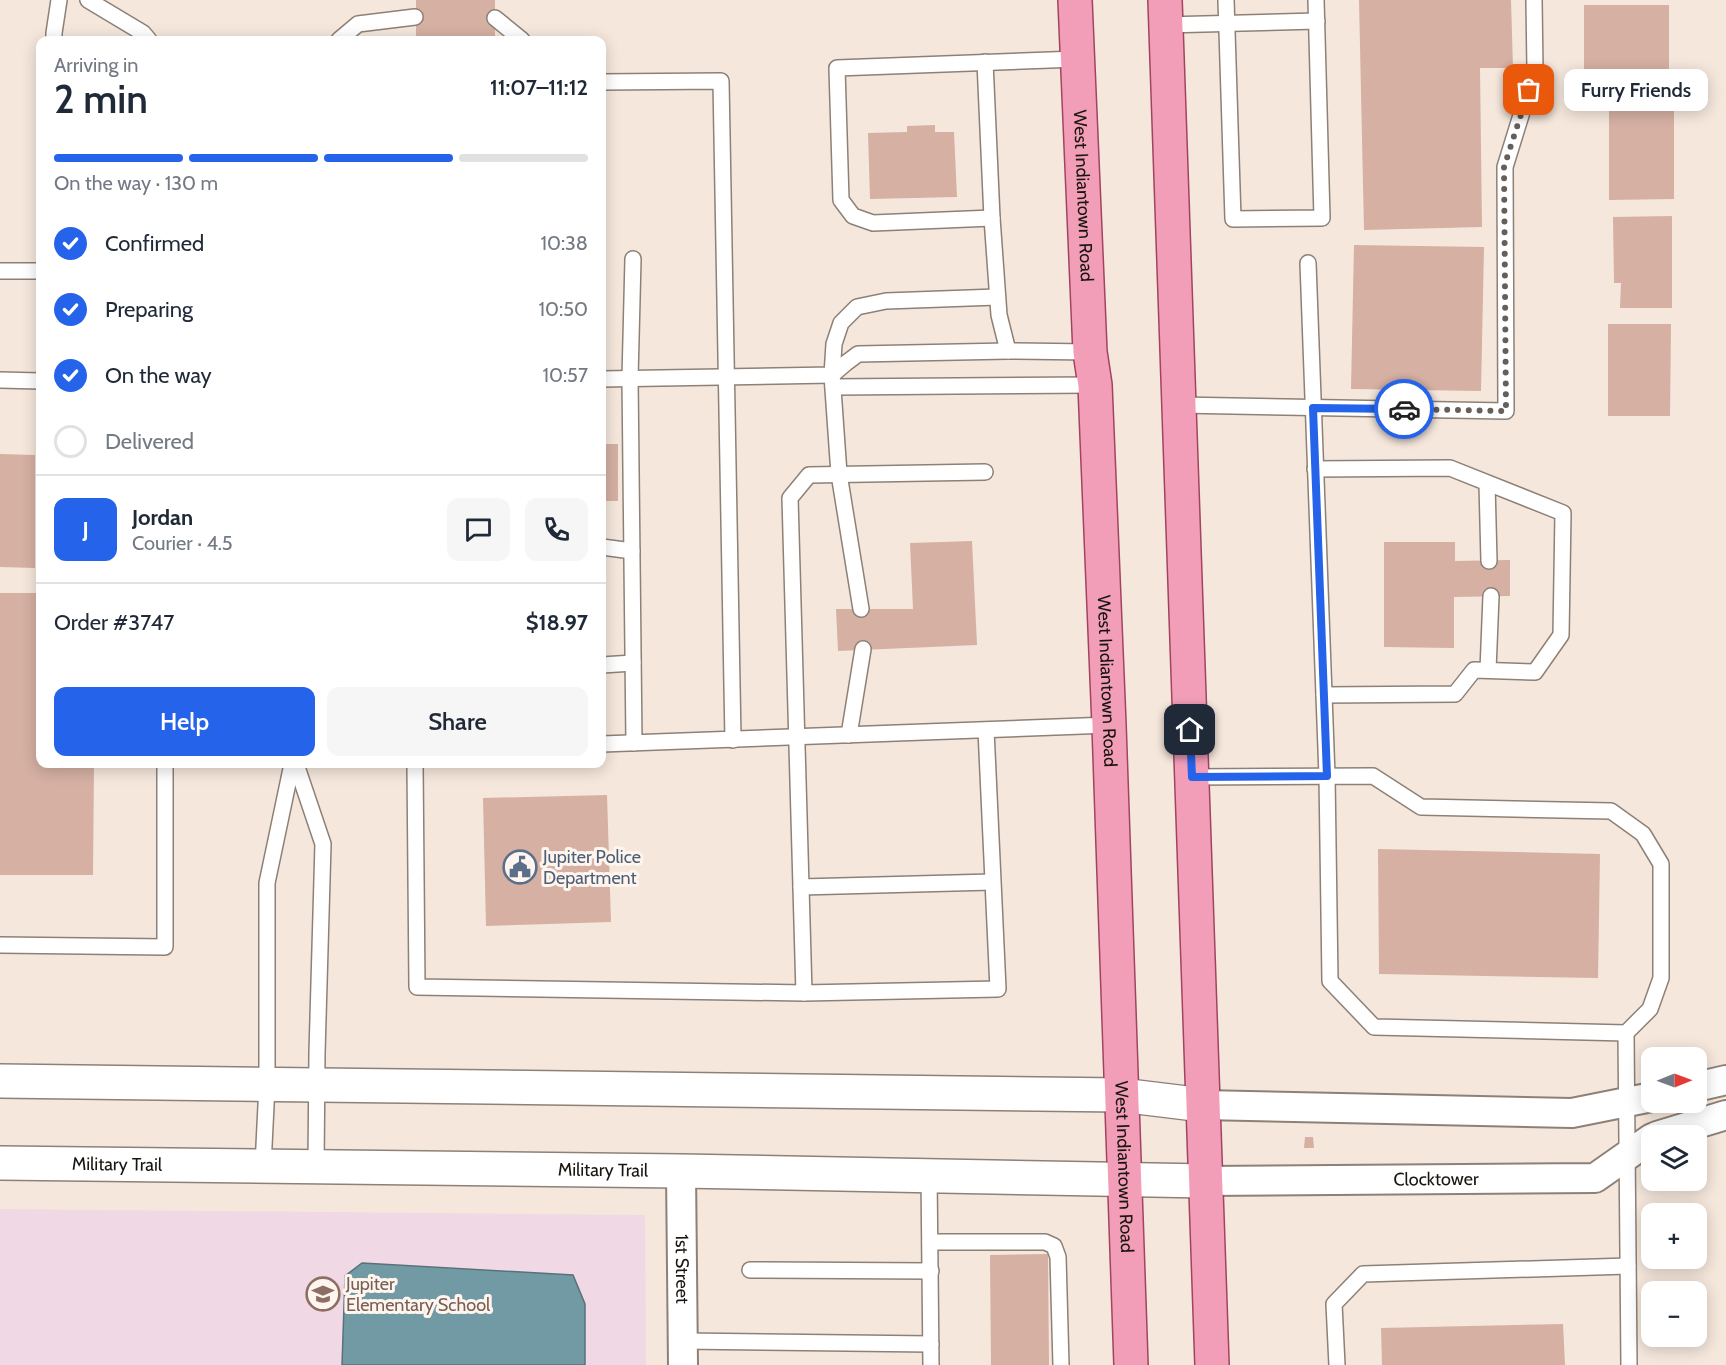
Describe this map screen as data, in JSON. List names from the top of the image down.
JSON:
{
  "streets": {
    "main road": ["West Indiantown Road", "Military Trail"],
    "street": ["Clocktower", "1st Street"]
  },
  "crossings": [
    ["West Indiantown Road", "Military Trail"],
    ["Military Trail", "Clocktower"],
    ["Military Trail", "1st Street"]
  ],
  "places": {
    "other": ["Furry Friends"],
    "public building": ["Jupiter Police Department"],
    "school or university": ["Jupiter Elementary School"]
  },
  "north": "right",
  "page": {
    "heading": ["2 min", "Arriving in", "11:07–11:12"],
    "panel": [
      "Jordan",
      "Courier · 4.5",
      "Order #3747",
      "$18.97"
    ],
    "bubble": "Furry Friends",
    "bar": "On the way · 130 m",
    "list": [
      ["Confirmed", "10:38"],
      ["Preparing", "10:50"],
      ["On the way", "10:57"],
      "Delivered"
    ],
    "round": "J",
    "buttons": ["Help", "Share"],
    "map_buttons": ["+", "−"]
  }
}
